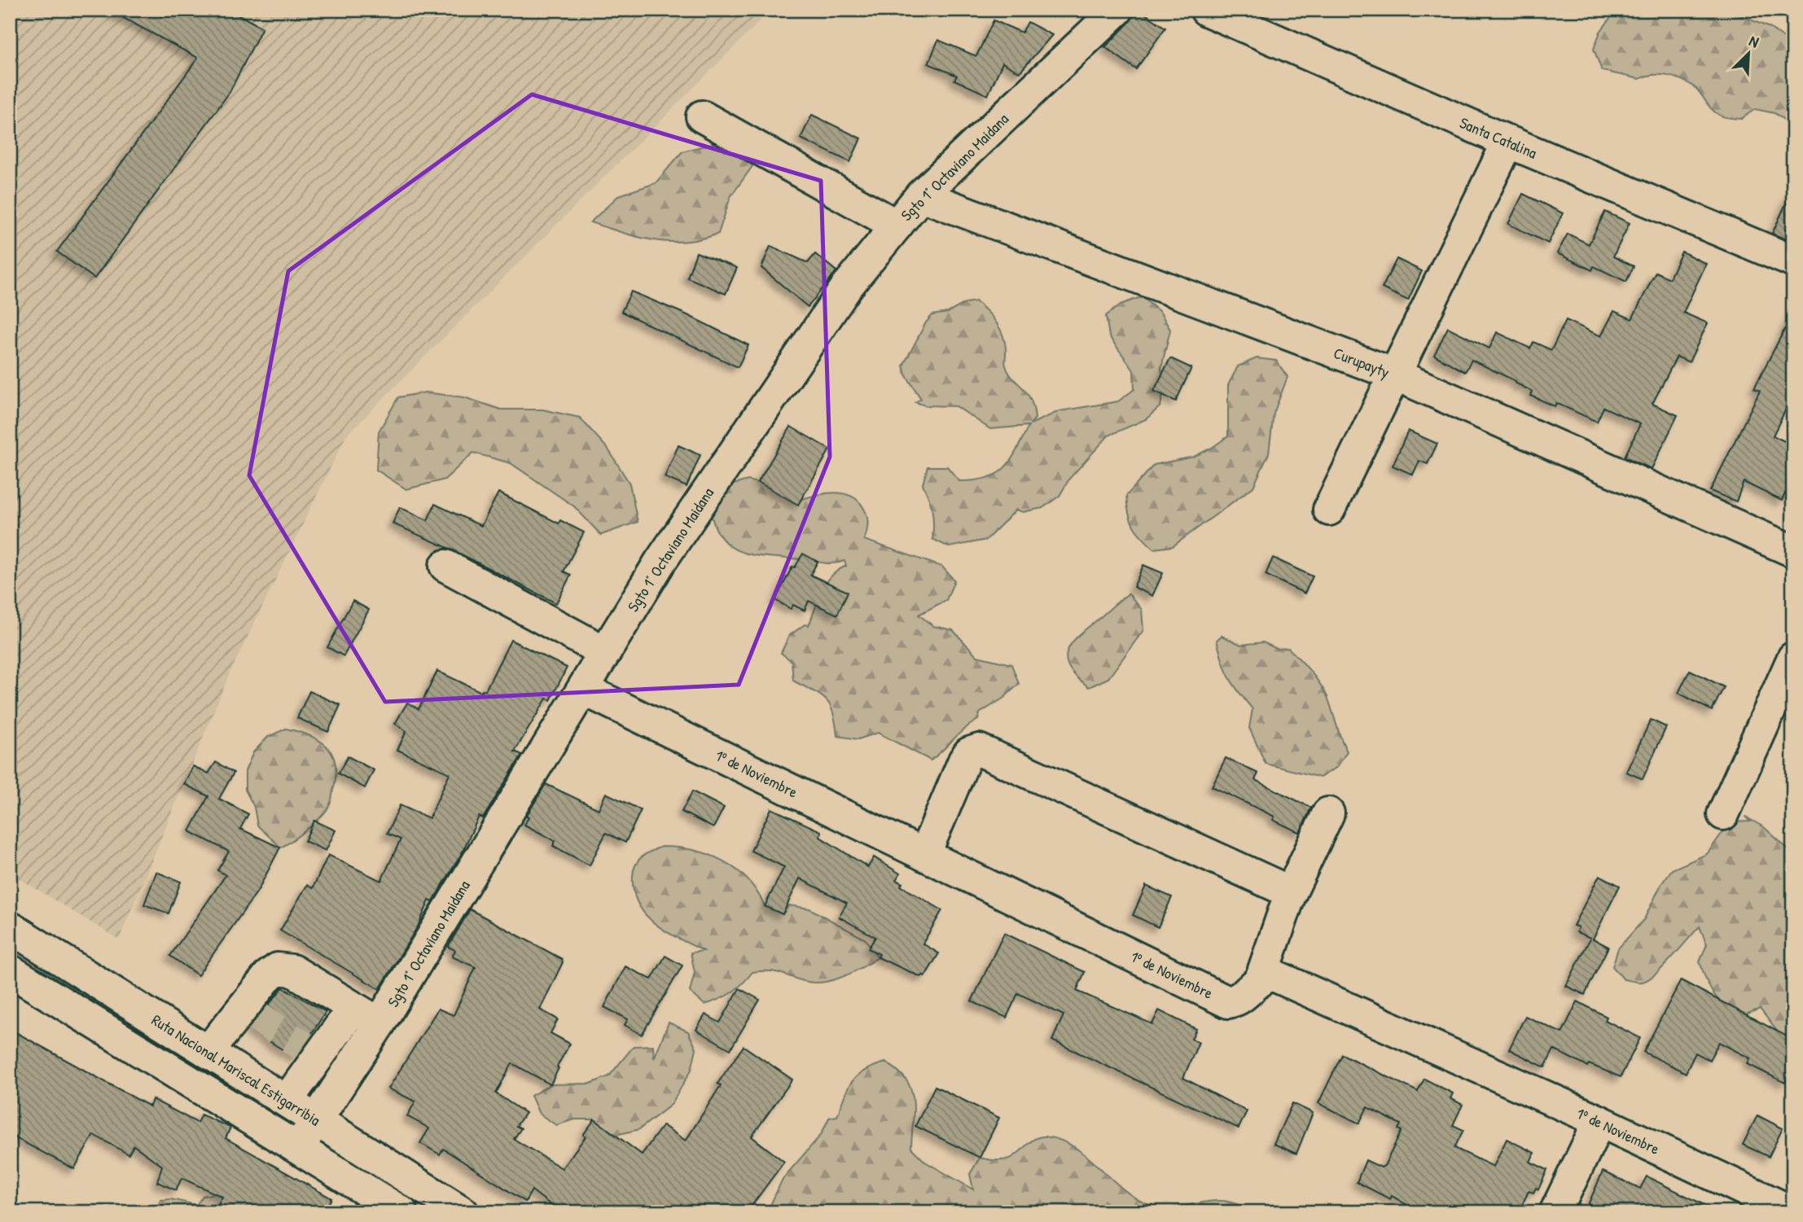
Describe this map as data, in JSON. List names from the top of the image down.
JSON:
{
  "streets": {
    "main road": [
      "Santa Catalina",
      "Sgto 1° Octaviano Maidana",
      "Curupayty",
      "1º de Noviembre",
      "Ruta Nacional Mariscal Estigarribia"
    ]
  },
  "crossings": [
    ["Sgto 1° Octaviano Maidana", "Curupayty"],
    ["Sgto 1° Octaviano Maidana", "1º de Noviembre"],
    ["Sgto 1° Octaviano Maidana", "Ruta Nacional Mariscal Estigarribia"]
  ],
  "north": "top right"
}
